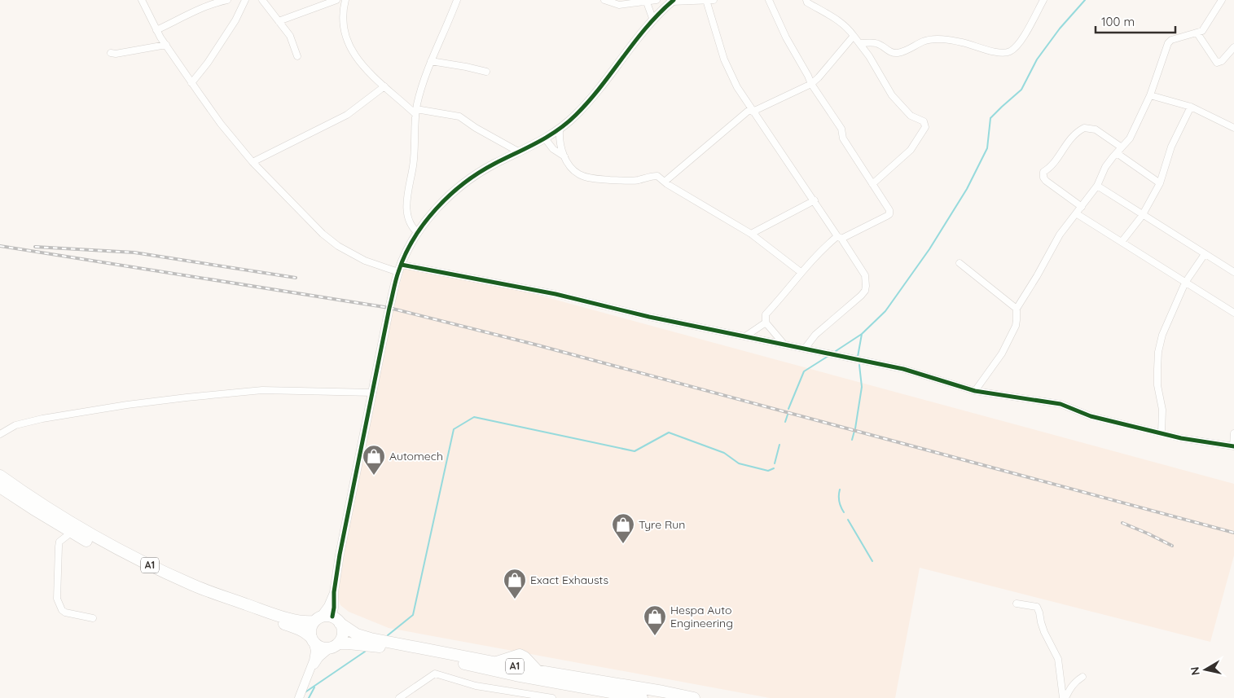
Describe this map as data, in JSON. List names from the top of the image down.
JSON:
{
  "streets": {
    "highway": ["A1"]
  },
  "places": {
    "shop": [
      "Automech",
      "Tyre Run",
      "Exact Exhausts",
      "Hespa Auto Engineering"
    ]
  },
  "scale_bar": "100 m",
  "north": "left"
}
